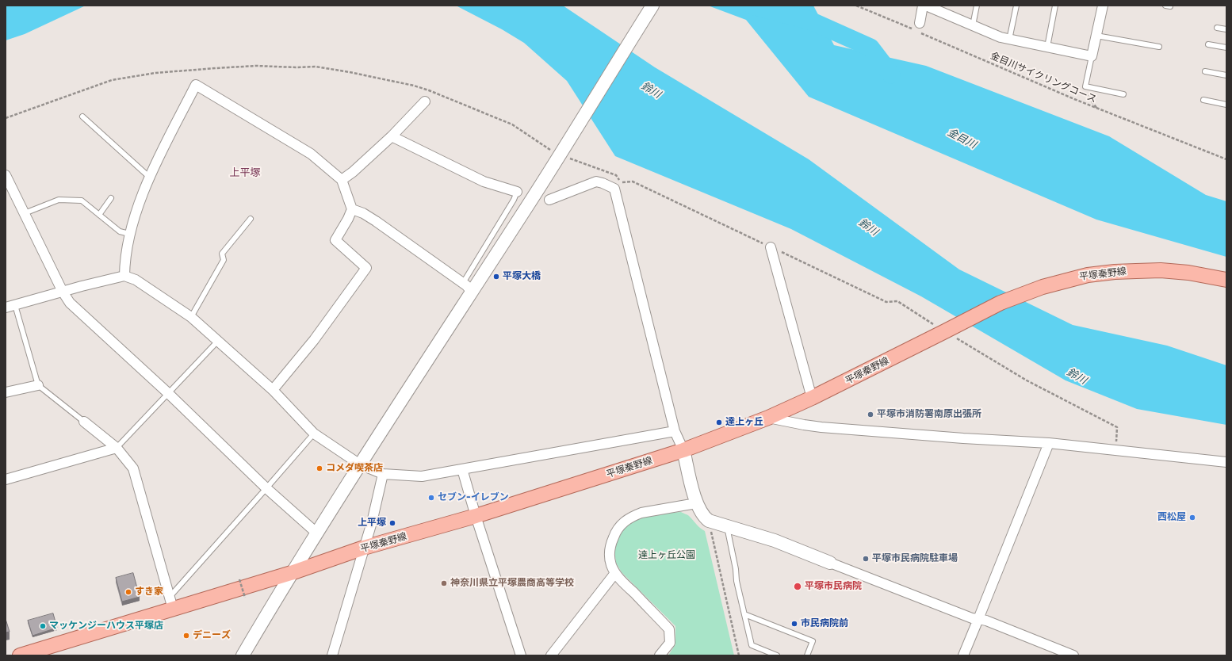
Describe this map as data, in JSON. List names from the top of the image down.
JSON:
{
  "streets": {
    "main road": ["平塚秦野線"],
    "path": ["金目川サイクリングコース"]
  },
  "districts": ["上平塚"],
  "water": ["鈴川", "金目川"],
  "parks": ["達上ヶ丘公園"],
  "places": [
    "平塚大橋",
    "平塚市消防署南原出張所",
    "達上ヶ丘",
    "コメダ喫茶店",
    "セブン-イレブン",
    "西松屋",
    "上平塚",
    "平塚市民病院駐車場",
    "神奈川県立平塚農商高等学校",
    "平塚市民病院",
    "すき家",
    "市民病院前",
    "マッケンジーハウス平塚店",
    "デニーズ"
  ]
}
